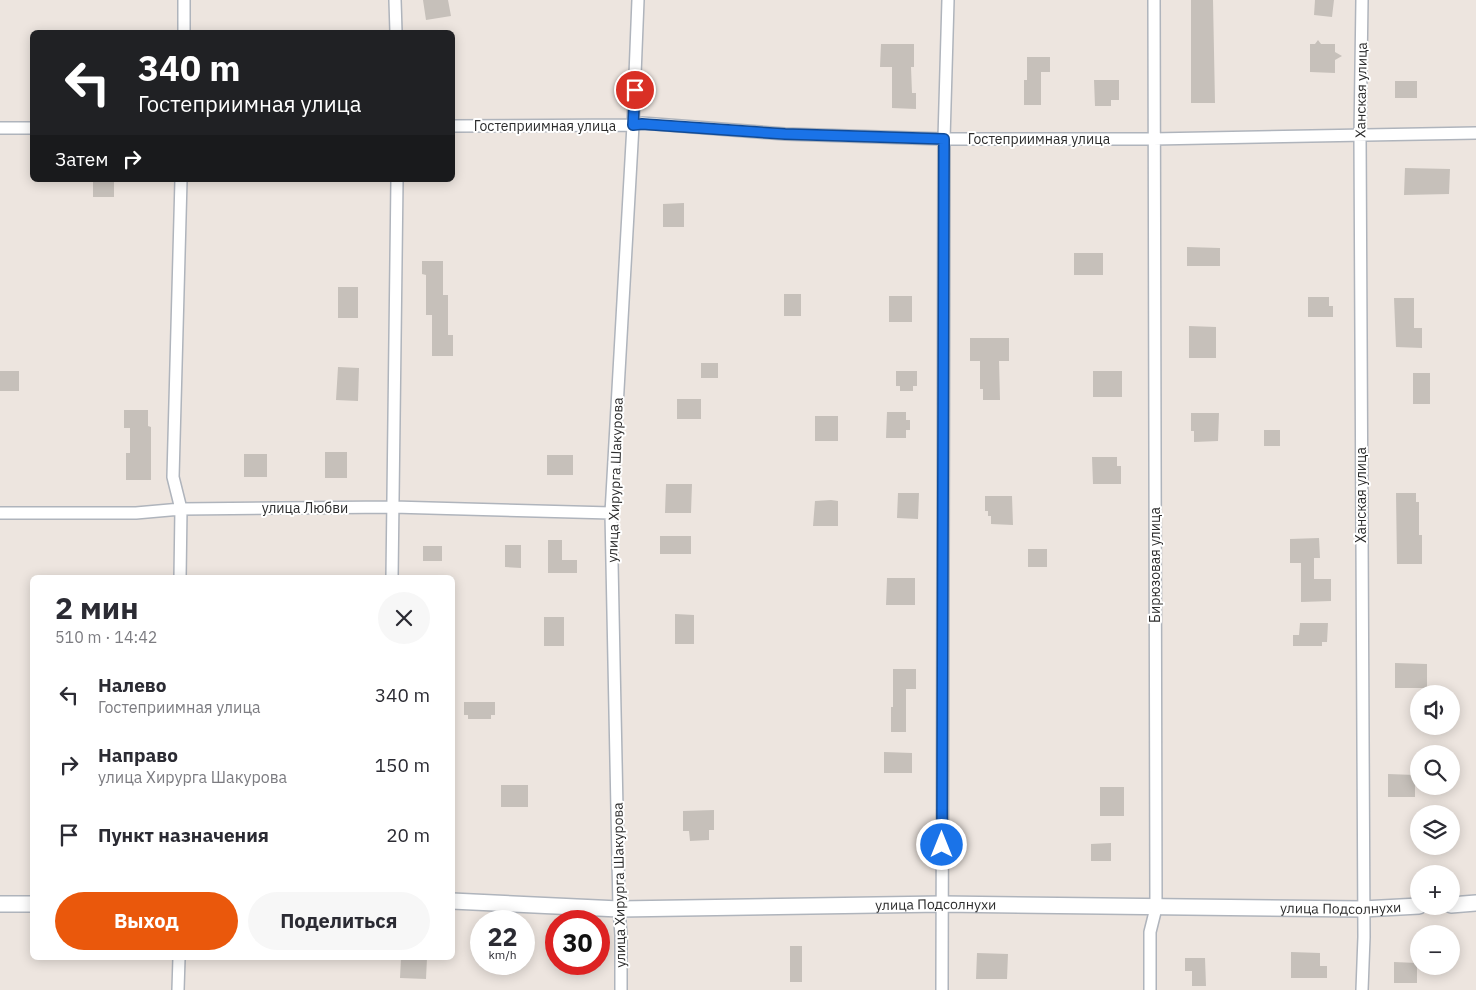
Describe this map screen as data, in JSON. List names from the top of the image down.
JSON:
{
  "streets": {
    "street": [
      "Ханская улица",
      "Гостеприимная улица",
      "улица Хирурга Шакурова",
      "улица Любви",
      "Бирюзовая улица",
      "улица Подсолнухи"
    ]
  },
  "crossings": [
    ["Ханская улица", "Гостеприимная улица"],
    ["Ханская улица", "улица Подсолнухи"],
    ["Гостеприимная улица", "улица Хирурга Шакурова"],
    ["Гостеприимная улица", "Бирюзовая улица"],
    ["улица Хирурга Шакурова", "улица Любви"],
    ["улица Хирурга Шакурова", "улица Подсолнухи"],
    ["Бирюзовая улица", "улица Подсолнухи"]
  ],
  "page": {
    "turn": ["340 m", "Гостеприимная улица"],
    "then": "Затем",
    "heading": ["2 мин", "510 m · 14:42"],
    "list": [
      {
        "name": "Налево",
        "note": "Гостеприимная улица",
        "value": "340 m"
      },
      {
        "name": "Направо",
        "note": "улица Хирурга Шакурова",
        "value": "150 m"
      },
      {
        "name": "Пункт назначения",
        "value": "20 m"
      }
    ],
    "map_buttons": ["+", "−"],
    "buttons": ["Выход", "Поделиться"],
    "speed": "22 km/h",
    "limit": "30"
  }
}
